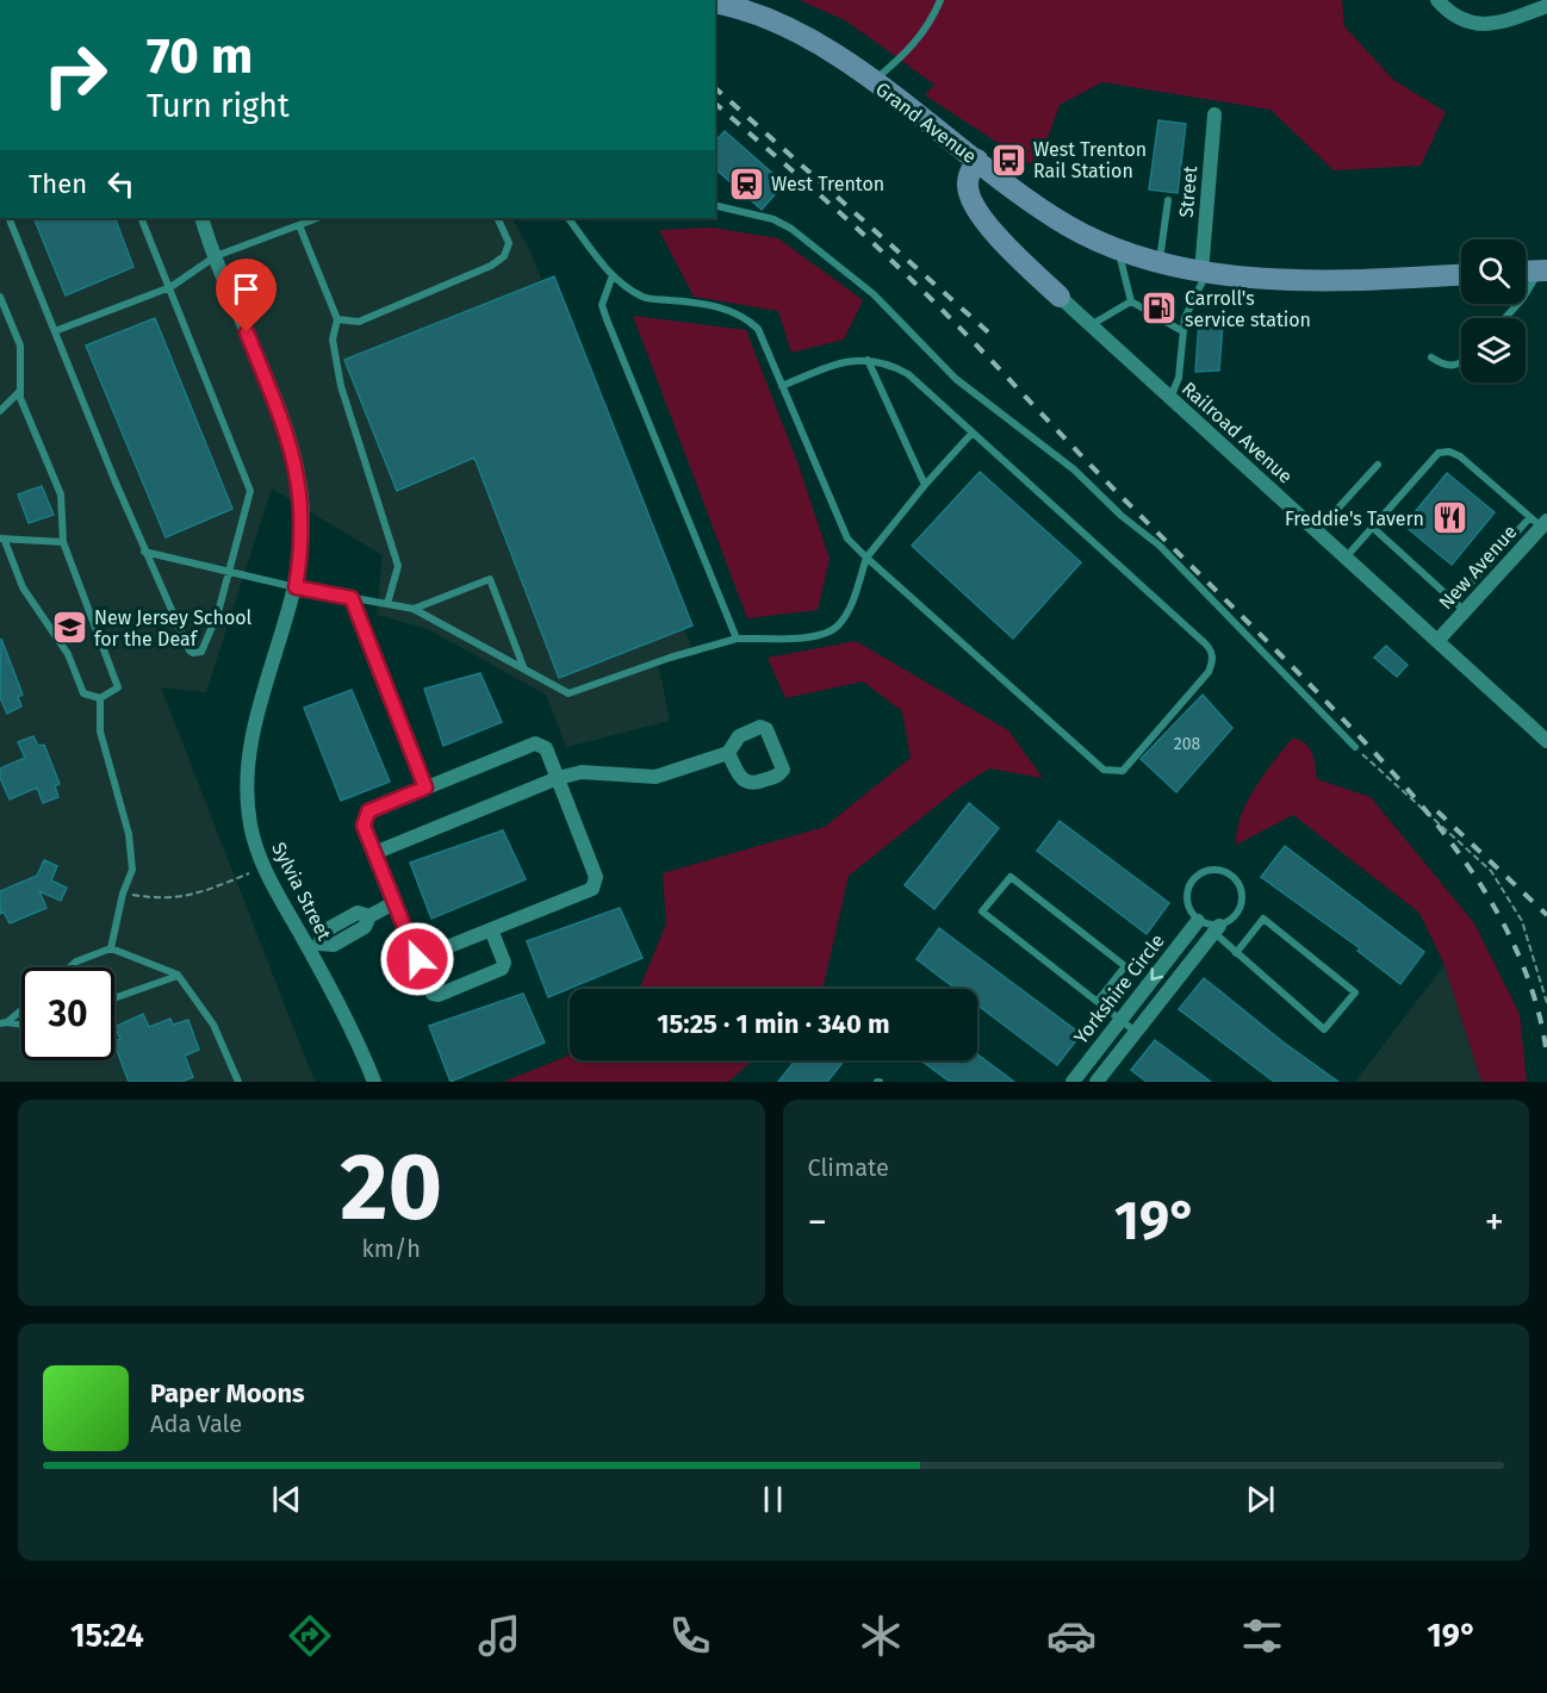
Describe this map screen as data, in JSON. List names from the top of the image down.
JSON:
{
  "streets": {
    "main road": ["Grand Avenue"],
    "street": [
      "Street",
      "Railroad Avenue",
      "New Avenue",
      "Sylvia Street",
      "Yorkshire Circle"
    ]
  },
  "crossings": [
    ["Grand Avenue", "Street"],
    ["Railroad Avenue", "New Avenue"]
  ],
  "places": {
    "bus stop": ["West Trenton Rail Station"],
    "station": ["West Trenton"],
    "fuel station": ["Carroll's service station"],
    "restaurant": ["Freddie's Tavern"],
    "school or university": ["New Jersey School for the Deaf"]
  },
  "house_numbers": ["208"],
  "page": {
    "turn": ["70 m", "Turn right"],
    "then": "Then",
    "limit": "30",
    "trip": "15:25 · 1 min · 340 m",
    "tile": [
      ["20", "km/h"],
      "Climate"
    ],
    "heat": ["−", "19°", "+"],
    "song": ["Paper Moons", "Ada Vale"],
    "tabs": ["15:24", "19°"]
  }
}
